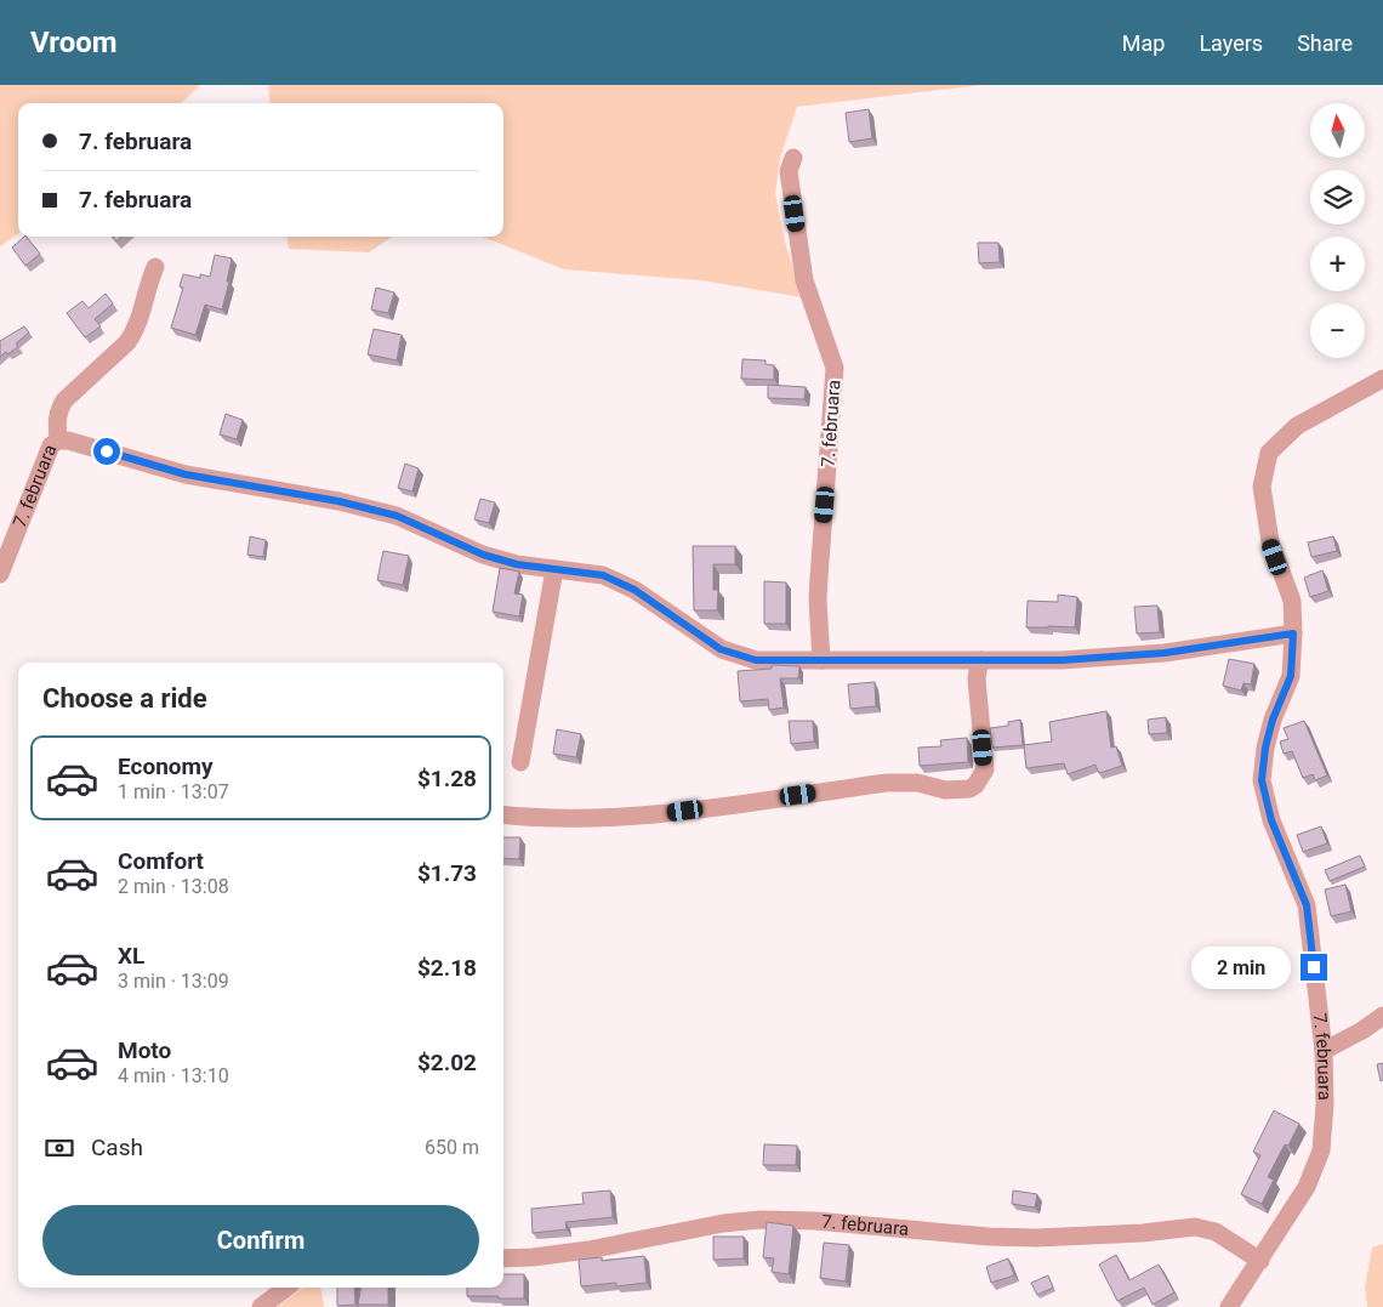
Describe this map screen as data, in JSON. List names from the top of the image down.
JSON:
{
  "streets": {
    "street": ["7. februara"]
  },
  "north": "top",
  "page": {
    "header": "Vroom",
    "nav": ["Map", "Layers", "Share"],
    "map_buttons": ["+", "−"],
    "banner": ["7. februara", "7. februara"],
    "heading": "Choose a ride",
    "list": [
      {
        "name": "Economy",
        "note": "1 min · 13:07",
        "value": "$1.28"
      },
      {
        "name": "Comfort",
        "note": "2 min · 13:08",
        "value": "$1.73"
      },
      {
        "name": "XL",
        "note": "3 min · 13:09",
        "value": "$2.18"
      },
      {
        "name": "Moto",
        "note": "4 min · 13:10",
        "value": "$2.02"
      }
    ],
    "bubble": "2 min",
    "pay": ["Cash", "650 m"],
    "buttons": "Confirm"
  }
}
